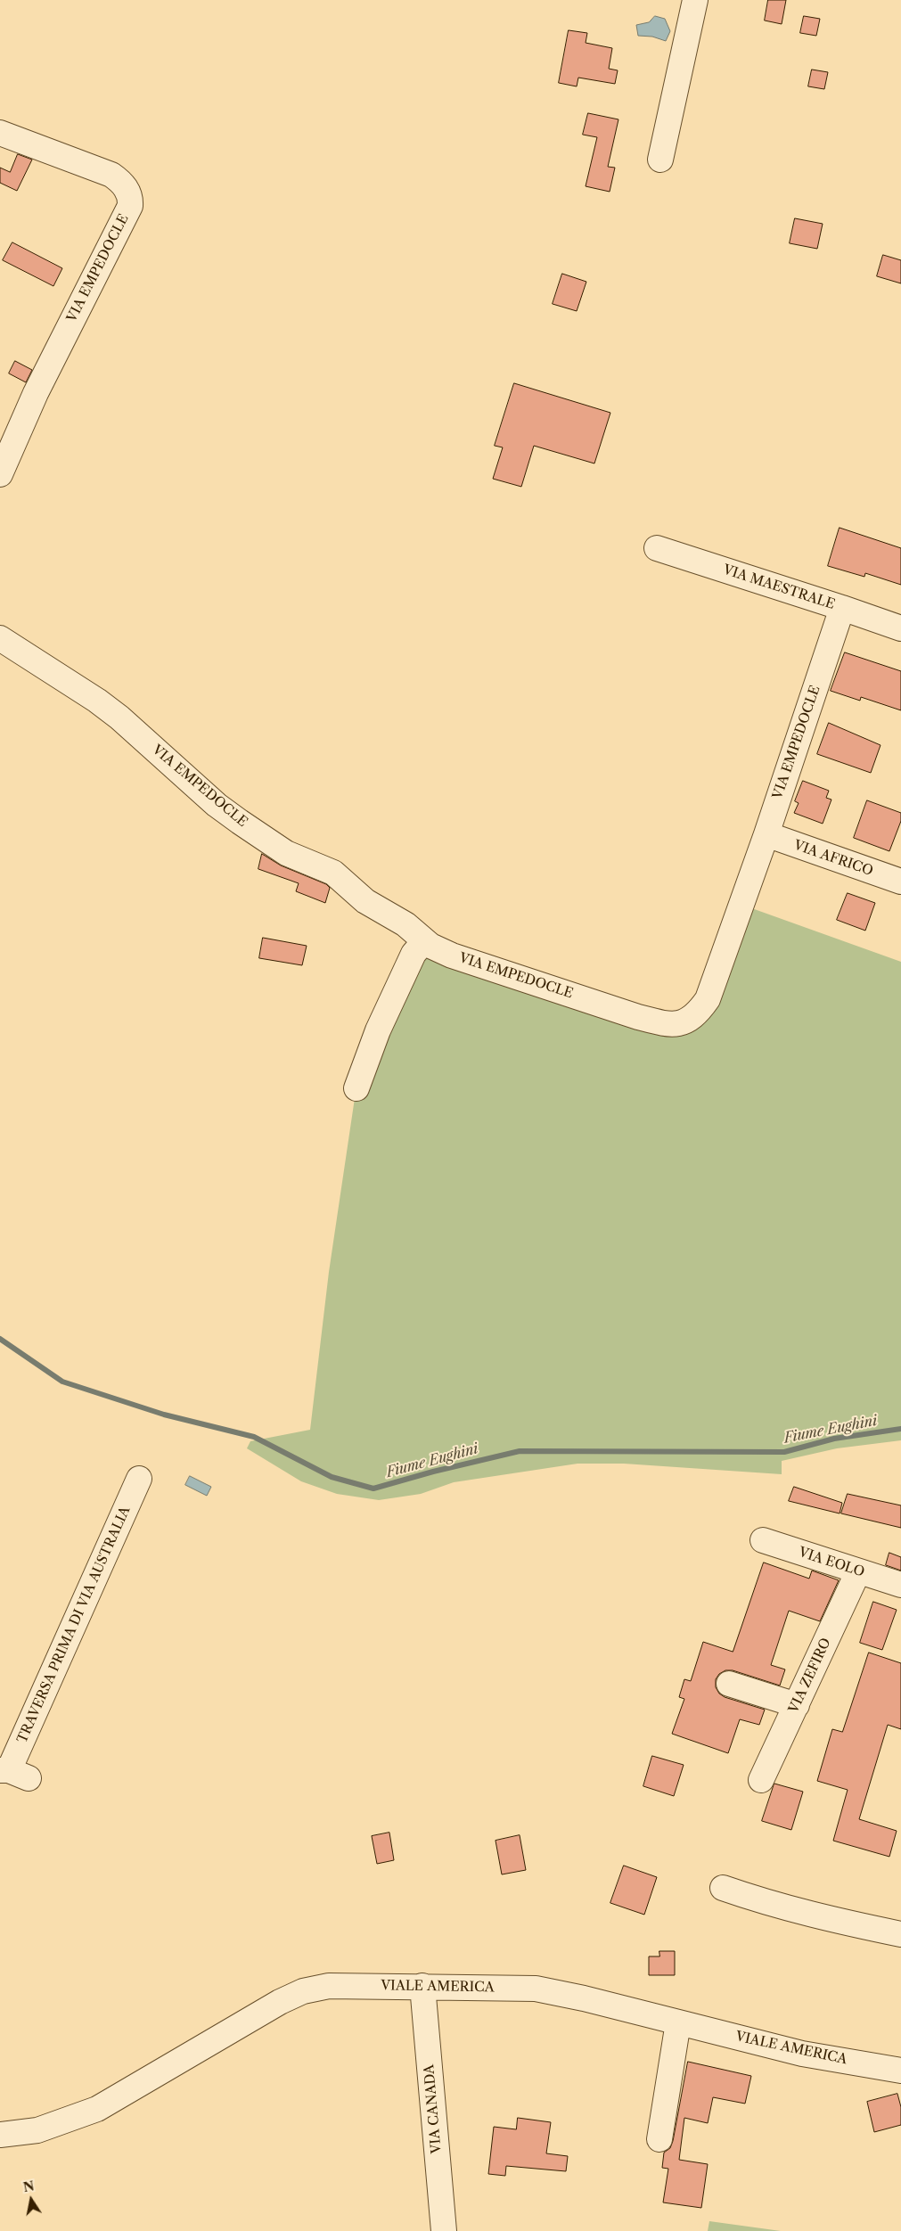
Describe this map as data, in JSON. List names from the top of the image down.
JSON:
{
  "streets": {
    "street": [
      "VIA EMPEDOCLE",
      "VIA MAESTRALE",
      "VIA AFRICO",
      "VIA EOLO",
      "TRAVERSA PRIMA DI VIA AUSTRALIA",
      "VIA ZEFIRO",
      "VIALE AMERICA",
      "VIA CANADA"
    ]
  },
  "crossings": [
    ["VIA EMPEDOCLE", "VIA MAESTRALE"],
    ["VIA EMPEDOCLE", "VIA AFRICO"],
    ["VIA EOLO", "VIA ZEFIRO"],
    ["VIALE AMERICA", "VIA CANADA"]
  ],
  "water": ["Fiume Eughini"],
  "north": "top"
}
